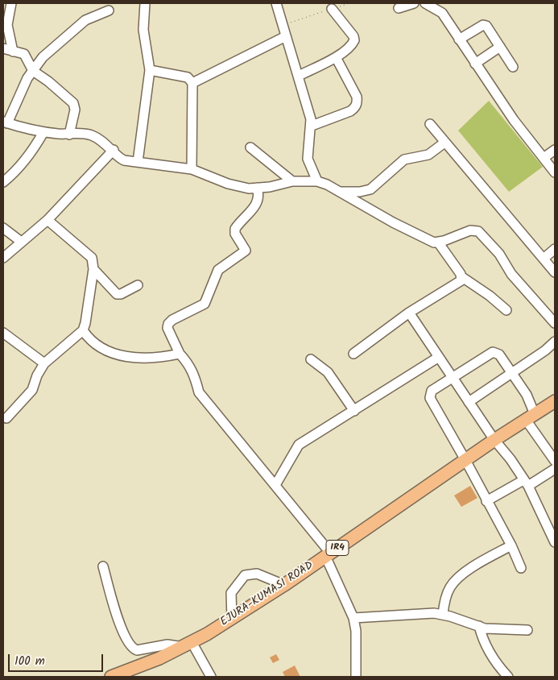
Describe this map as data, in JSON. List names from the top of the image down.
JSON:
{
  "streets": {
    "main road": ["IR4", "EJURA-KUMASI ROAD"]
  },
  "scale_bar": "100 m"
}
